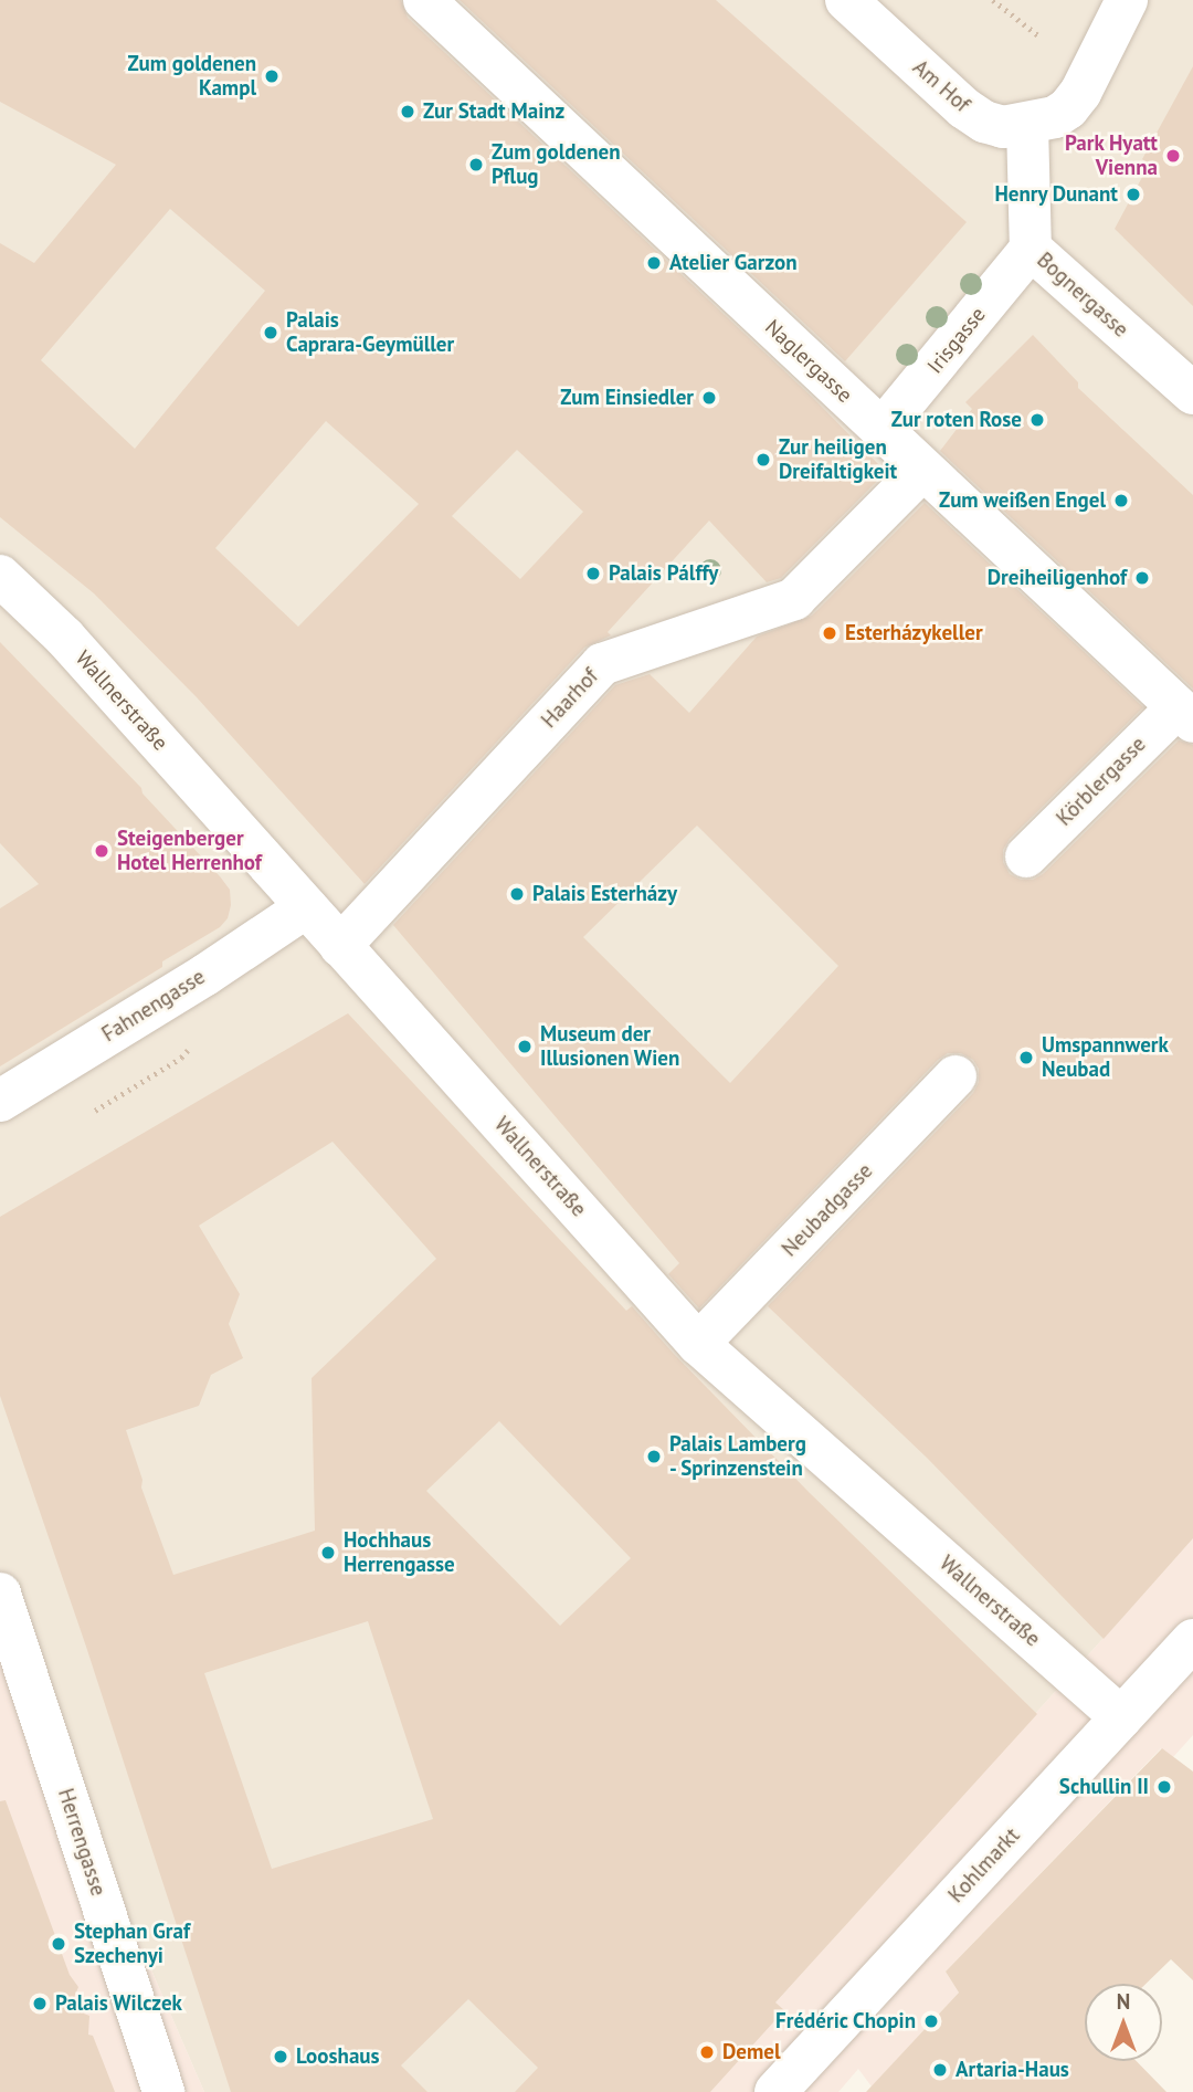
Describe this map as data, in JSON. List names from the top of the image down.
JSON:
{
  "streets": {
    "street": [
      "Am Hof",
      "Bognergasse",
      "Irisgasse",
      "Naglergasse",
      "Haarhof",
      "Wallnerstraße",
      "Körblergasse",
      "Fahnengasse",
      "Neubadgasse",
      "Herrengasse",
      "Kohlmarkt"
    ]
  },
  "crossings": [
    ["Am Hof", "Bognergasse"],
    ["Bognergasse", "Irisgasse"],
    ["Irisgasse", "Naglergasse"],
    ["Naglergasse", "Haarhof"],
    ["Naglergasse", "Körblergasse"],
    ["Haarhof", "Wallnerstraße"],
    ["Wallnerstraße", "Fahnengasse"],
    ["Wallnerstraße", "Neubadgasse"],
    ["Wallnerstraße", "Kohlmarkt"]
  ],
  "places": [
    "Zum goldenen Kampl",
    "Zur Stadt Mainz",
    "Park Hyatt Vienna",
    "Zum goldenen Pflug",
    "Henry Dunant",
    "Atelier Garzon",
    "Palais Caprara-Geymüller",
    "Zum Einsiedler",
    "Zur roten Rose",
    "Zur heiligen Dreifaltigkeit",
    "Zum weißen Engel",
    "Palais Pálffy",
    "Dreiheiligenhof",
    "Esterházykeller",
    "Steigenberger Hotel Herrenhof",
    "Palais Esterházy",
    "Museum der Illusionen Wien",
    "Umspannwerk Neubad",
    "Palais Lamberg - Sprinzenstein",
    "Hochhaus Herrengasse",
    "Schullin II",
    "Stephan Graf Szechenyi",
    "Palais Wilczek",
    "Frédéric Chopin",
    "Demel",
    "Looshaus",
    "Artaria-Haus"
  ],
  "north": "top"
}
